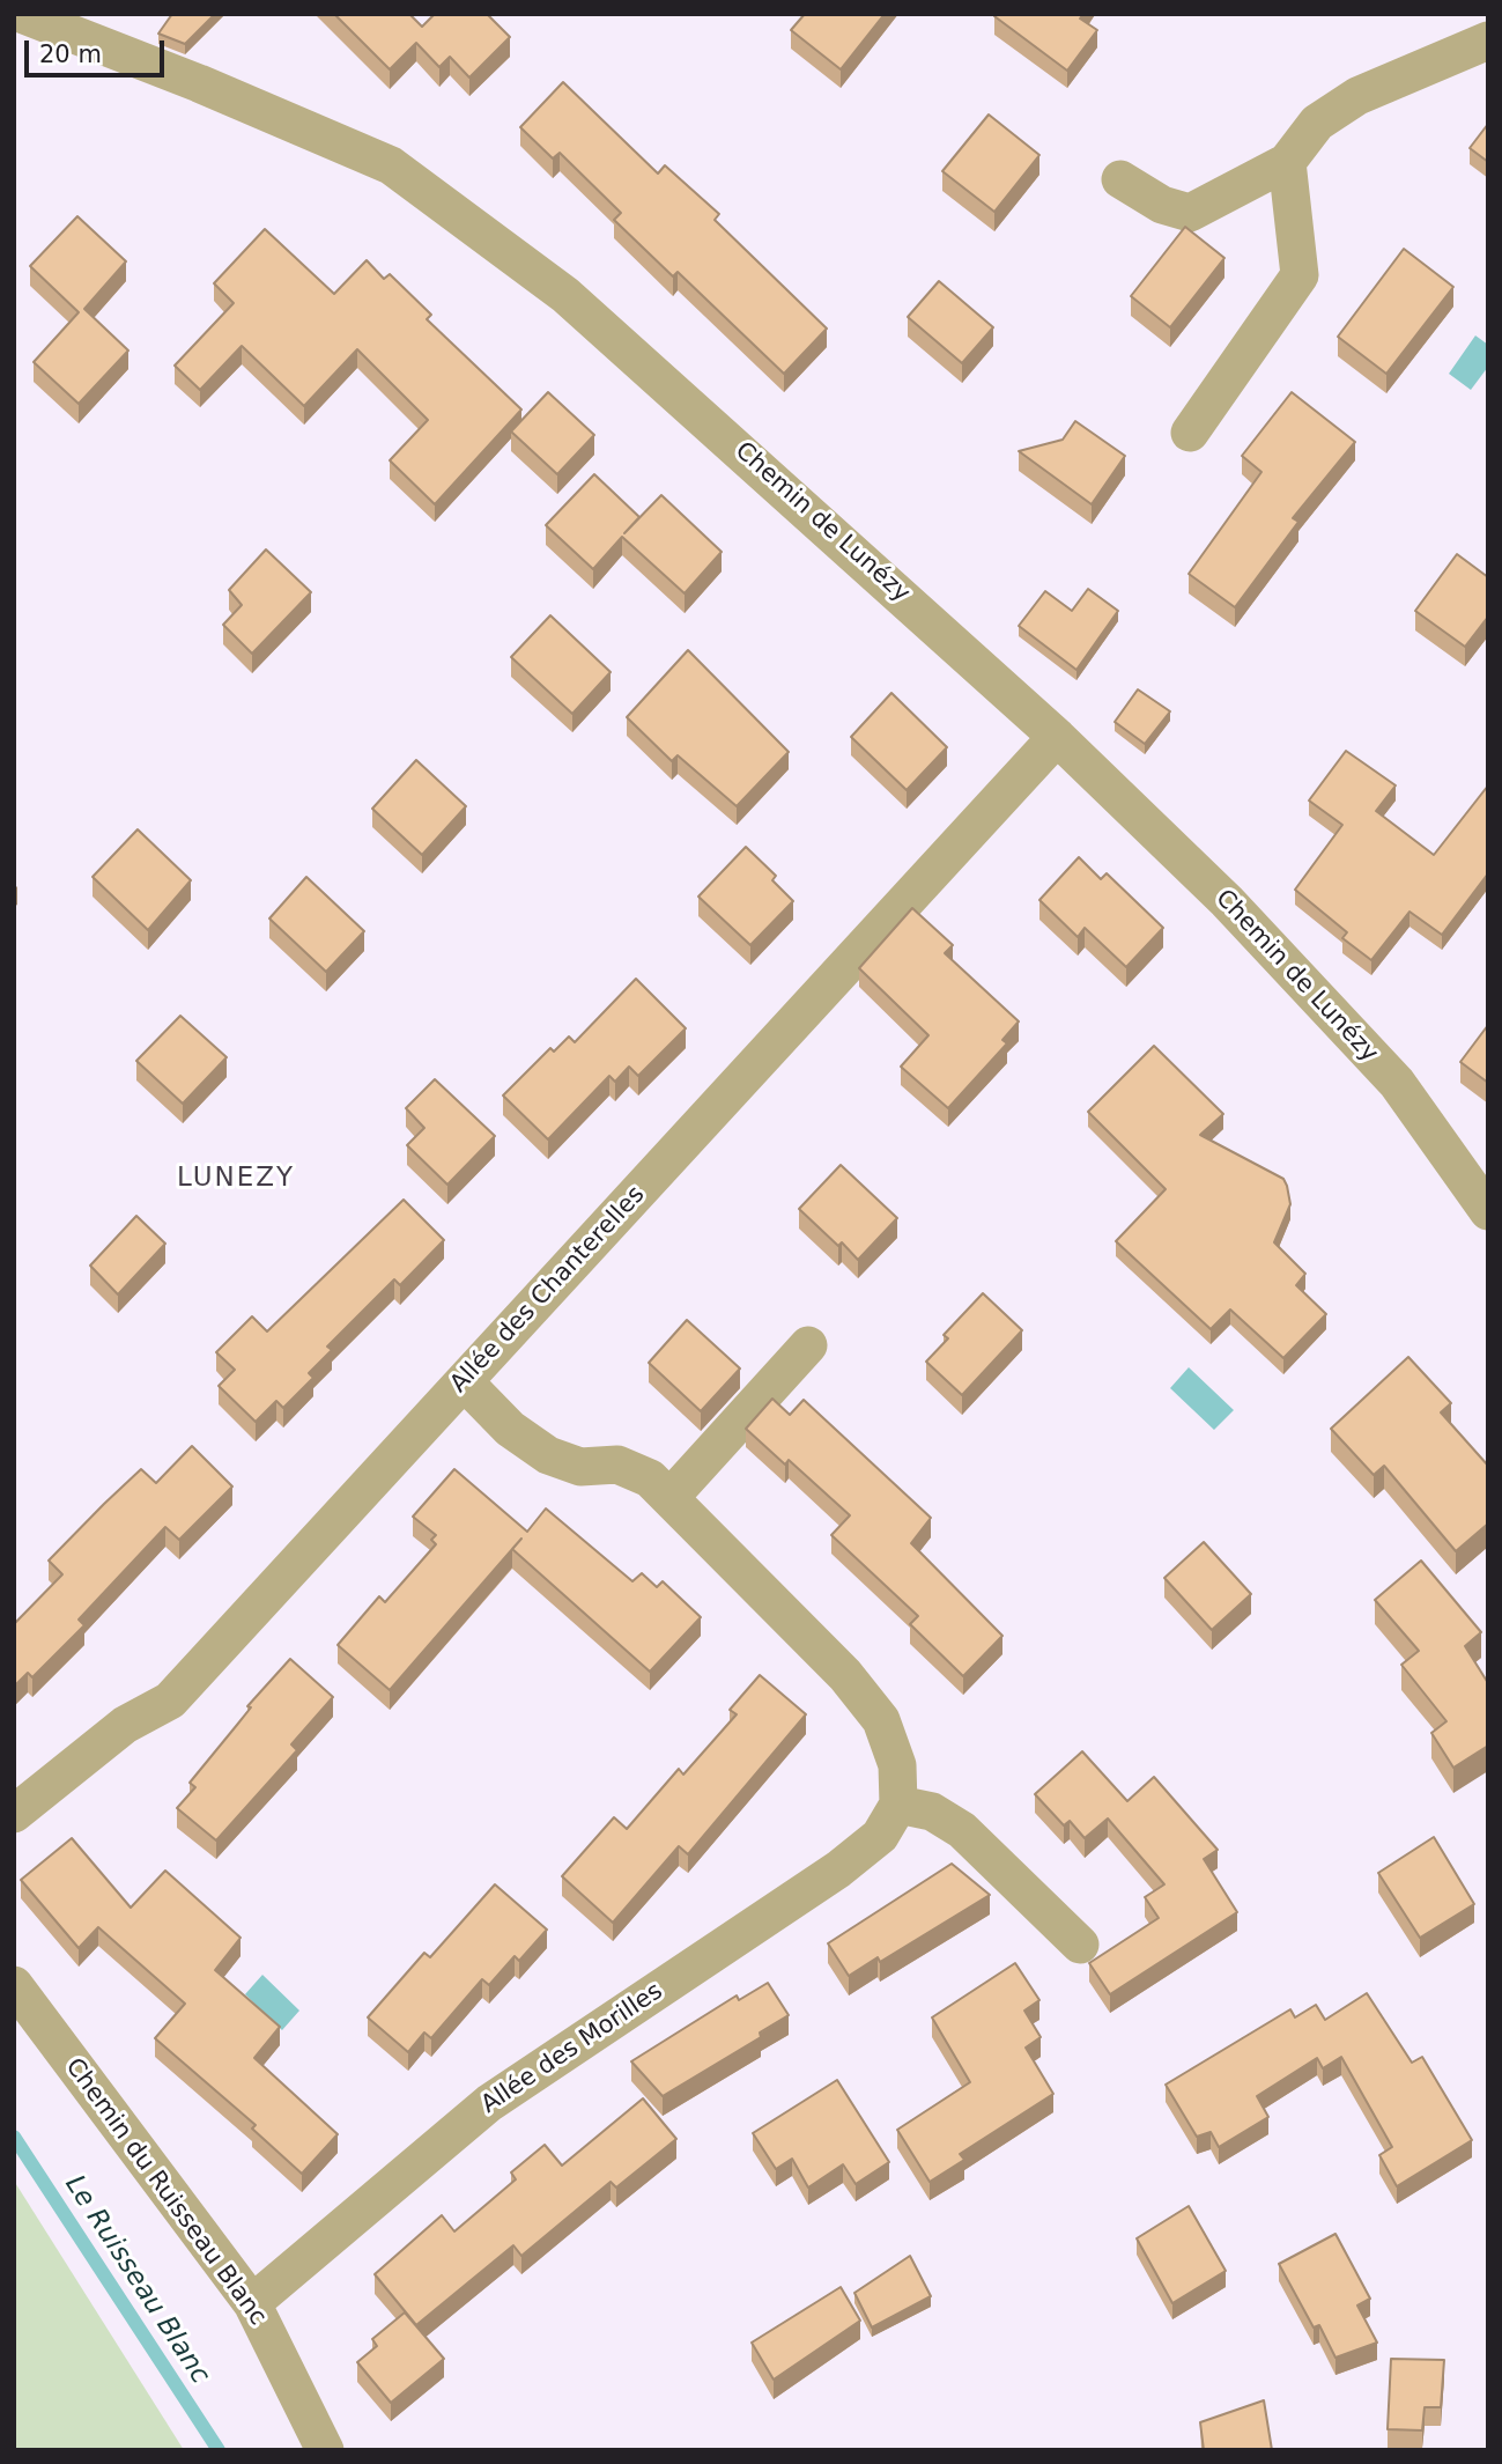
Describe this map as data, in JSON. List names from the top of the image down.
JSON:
{
  "streets": {
    "street": [
      "Chemin de Lunézy",
      "Allée des Chanterelles",
      "Allée des Morilles",
      "Chemin du Ruisseau Blanc"
    ]
  },
  "crossings": [
    ["Chemin de Lunézy", "Allée des Chanterelles"],
    ["Allée des Morilles", "Chemin du Ruisseau Blanc"]
  ],
  "districts": ["LUNEZY"],
  "water": ["Le Ruisseau Blanc"],
  "scale_bar": "20 m"
}
